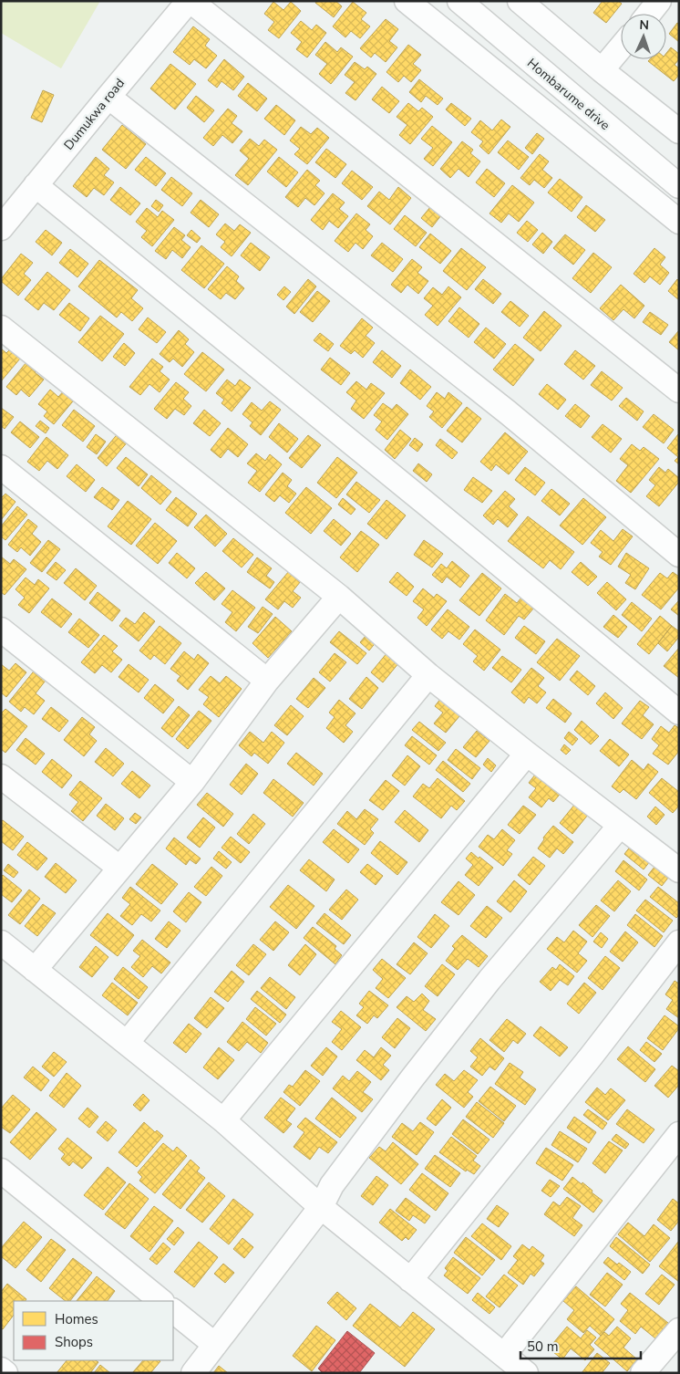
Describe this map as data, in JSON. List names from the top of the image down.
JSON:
{
  "streets": {
    "street": ["Hombarume drive", "Dumukwa road"]
  },
  "legend": ["Homes", "Shops"],
  "scale_bar": "50 m",
  "north": "top"
}
